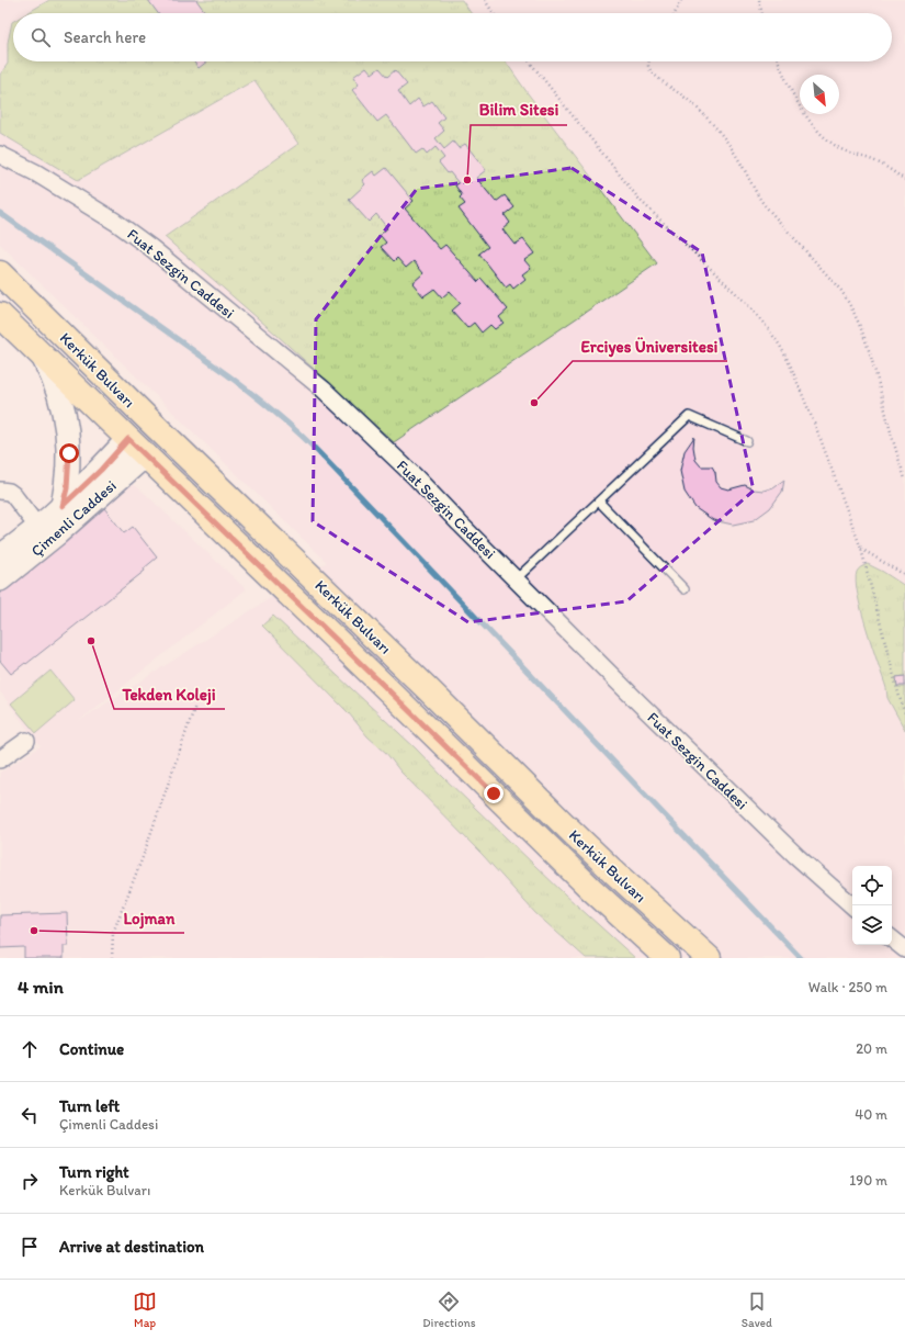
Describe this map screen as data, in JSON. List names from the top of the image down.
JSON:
{
  "streets": {
    "main road": ["Kerkük Bulvarı"],
    "street": ["Fuat Sezgin Caddesi", "Çimenli Caddesi"]
  },
  "crossings": [
    ["Kerkük Bulvarı", "Çimenli Caddesi"]
  ],
  "places": [
    "Bilim Sitesi",
    "Erciyes Üniversitesi",
    "Tekden Koleji",
    "Lojman"
  ],
  "north": "bottom right",
  "page": {
    "search": "Search here",
    "heading": ["4 min", "Walk · 250 m"],
    "list": [
      ["Continue", "20 m"],
      ["Turn left", "Çimenli Caddesi", "40 m"],
      ["Turn right", "Kerkük Bulvarı", "190 m"],
      "Arrive at destination"
    ],
    "nav": ["Map", "Directions", "Saved"]
  }
}
